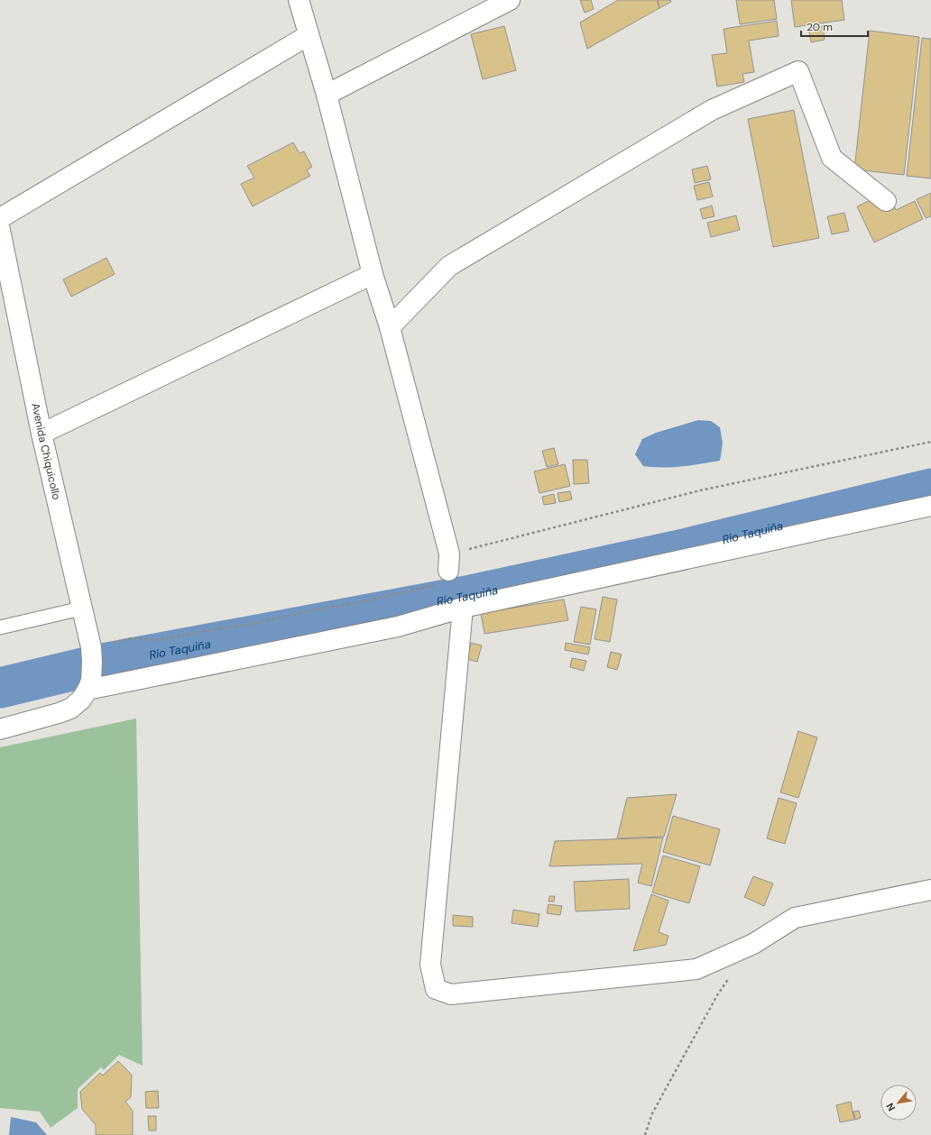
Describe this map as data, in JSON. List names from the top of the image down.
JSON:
{
  "streets": {
    "street": ["Avenida Chiquicollo"]
  },
  "water": ["Río Taquiña"],
  "scale_bar": "20 m",
  "north": "bottom left"
}
